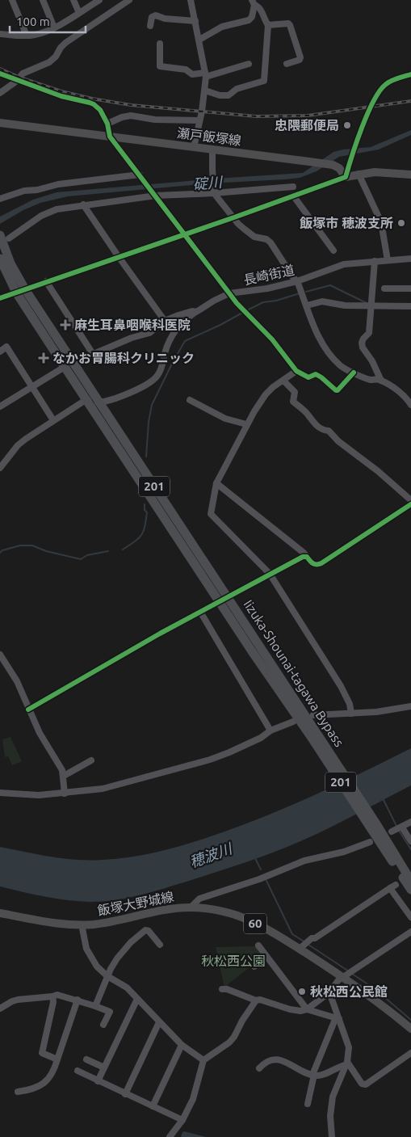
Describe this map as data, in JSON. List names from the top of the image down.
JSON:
{
  "streets": {
    "highway": ["201", "Iizuka-Shounai-tagawa Bypass"],
    "main road": ["瀬戸飯塚線", "飯塚大野城線", "60"],
    "street": ["長崎街道"]
  },
  "crossings": [
    ["長崎街道", "Iizuka-Shounai-tagawa Bypass"]
  ],
  "water": ["碇川", "穂波川"],
  "parks": ["秋松西公園"],
  "places": {
    "other": ["忠隈郵便局", "飯塚市 穂波支所", "秋松西公民館"],
    "health": ["麻生耳鼻咽喉科医院", "なかお胃腸科クリニック"]
  },
  "scale_bar": "100 m"
}
